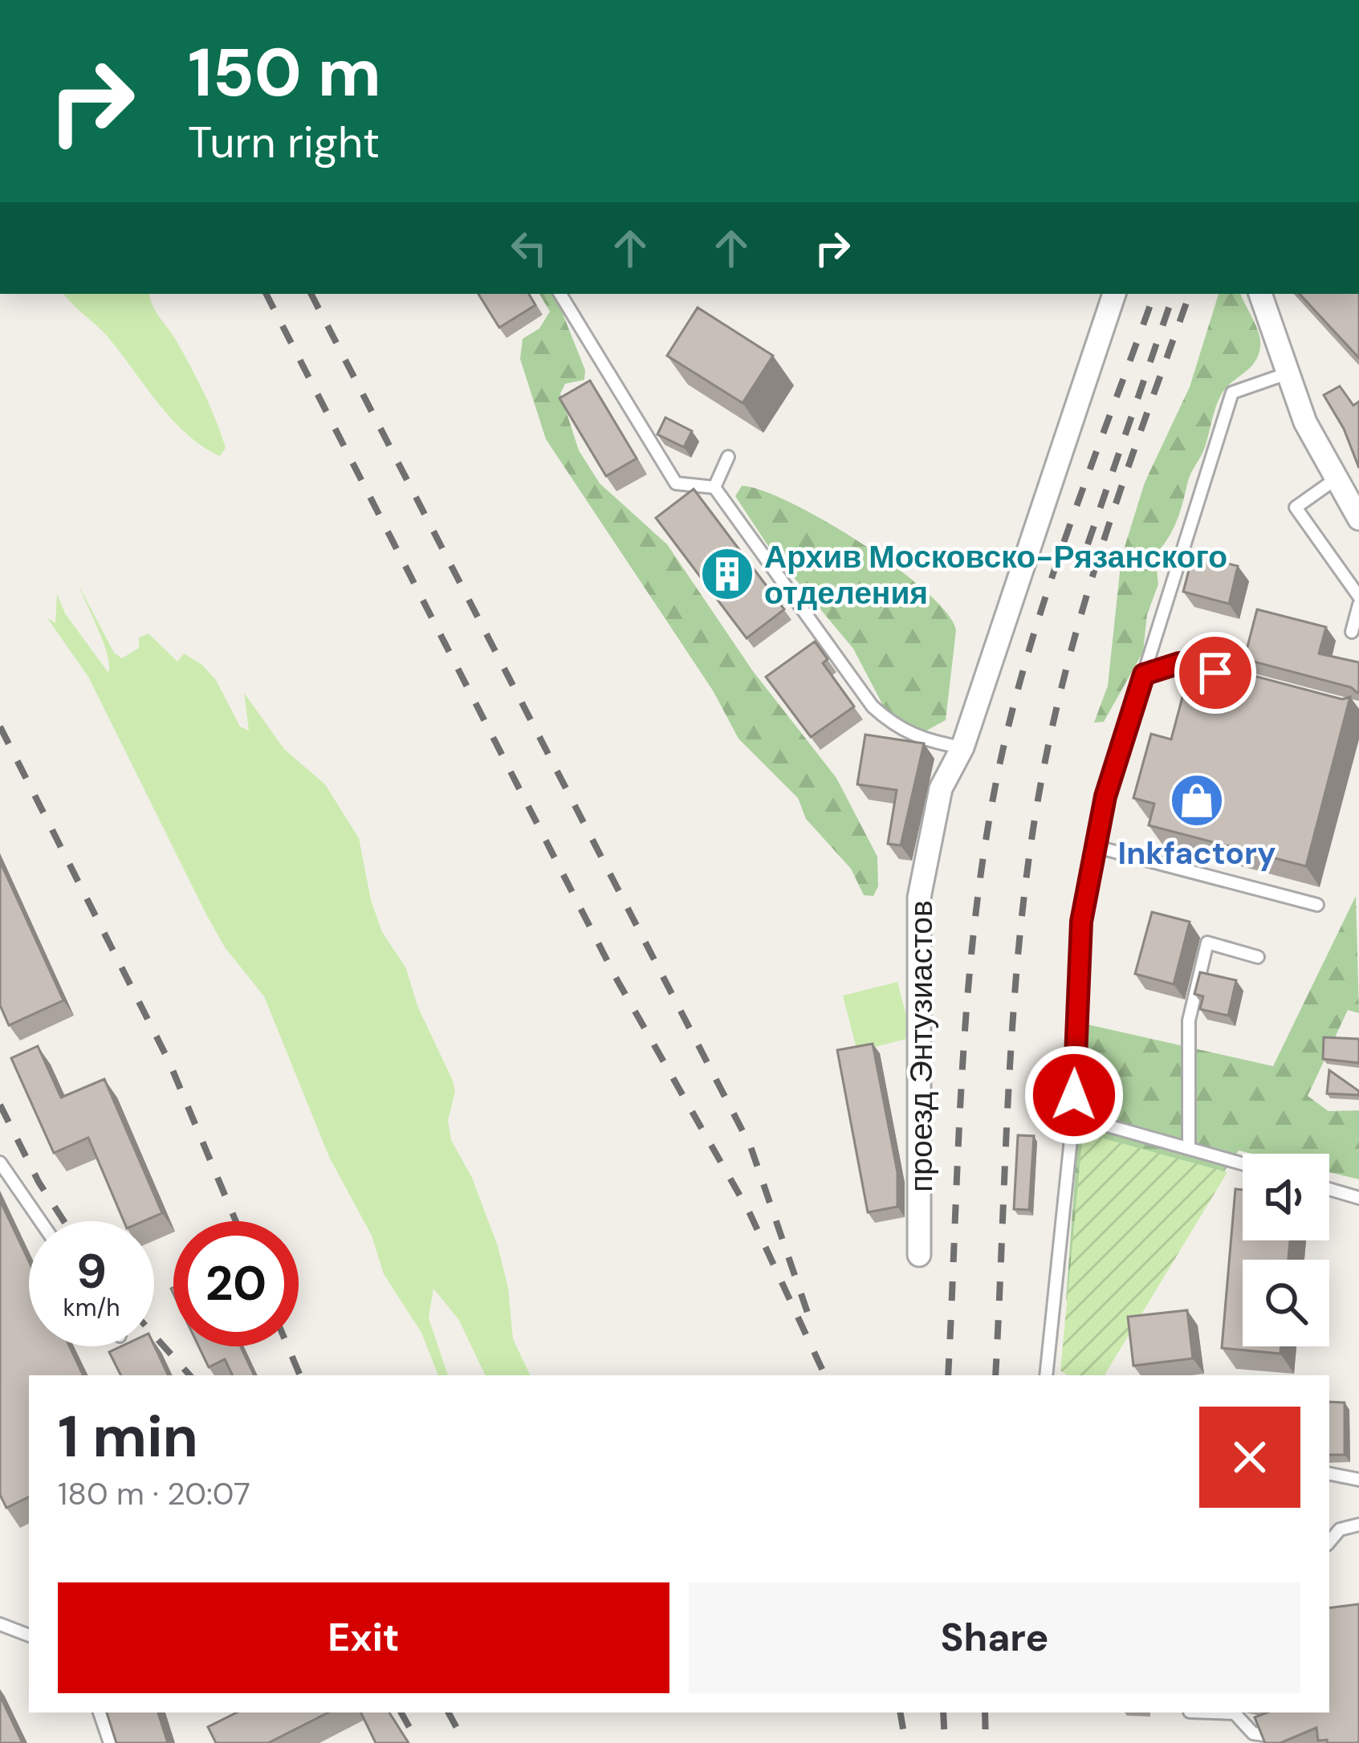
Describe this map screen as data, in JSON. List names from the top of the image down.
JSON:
{
  "streets": {
    "street": ["проезд Энтузиастов"]
  },
  "places": {
    "building": ["Архив Московско-Рязанского отделения"],
    "shop": ["Inkfactory"]
  },
  "page": {
    "turn": ["150 m", "Turn right"],
    "speed": "9 km/h",
    "limit": "20",
    "heading": ["1 min", "180 m · 20:07"],
    "buttons": ["Exit", "Share"]
  }
}
